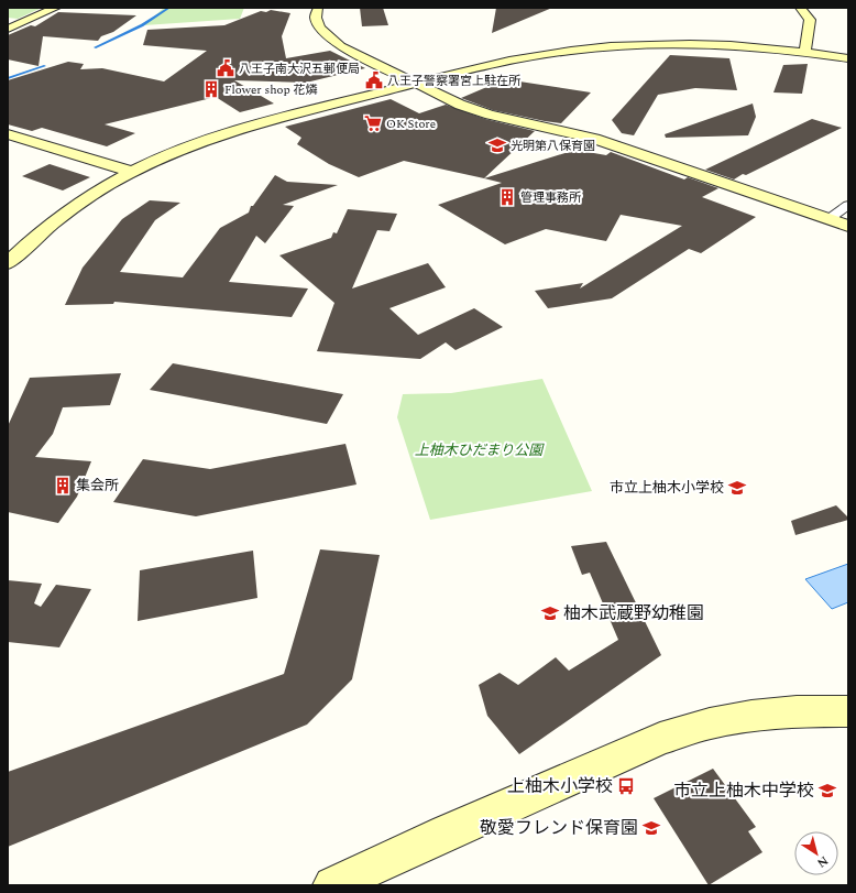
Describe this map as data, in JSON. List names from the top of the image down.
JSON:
{
  "parks": ["上柚木ひだまり公園"],
  "places": {
    "public building": ["八王子南大沢五郵便局", "八王子警察署宮上駐在所"],
    "building": ["Flower shop 花燐", "管理事務所", "集会所"],
    "supermarket": ["OK Store"],
    "school or university": [
      "光明第八保育園",
      "市立上柚木小学校",
      "柚木武蔵野幼稚園",
      "市立上柚木中学校",
      "敬愛フレンド保育園"
    ],
    "bus stop": ["上柚木小学校"]
  },
  "north": "bottom right"
}
